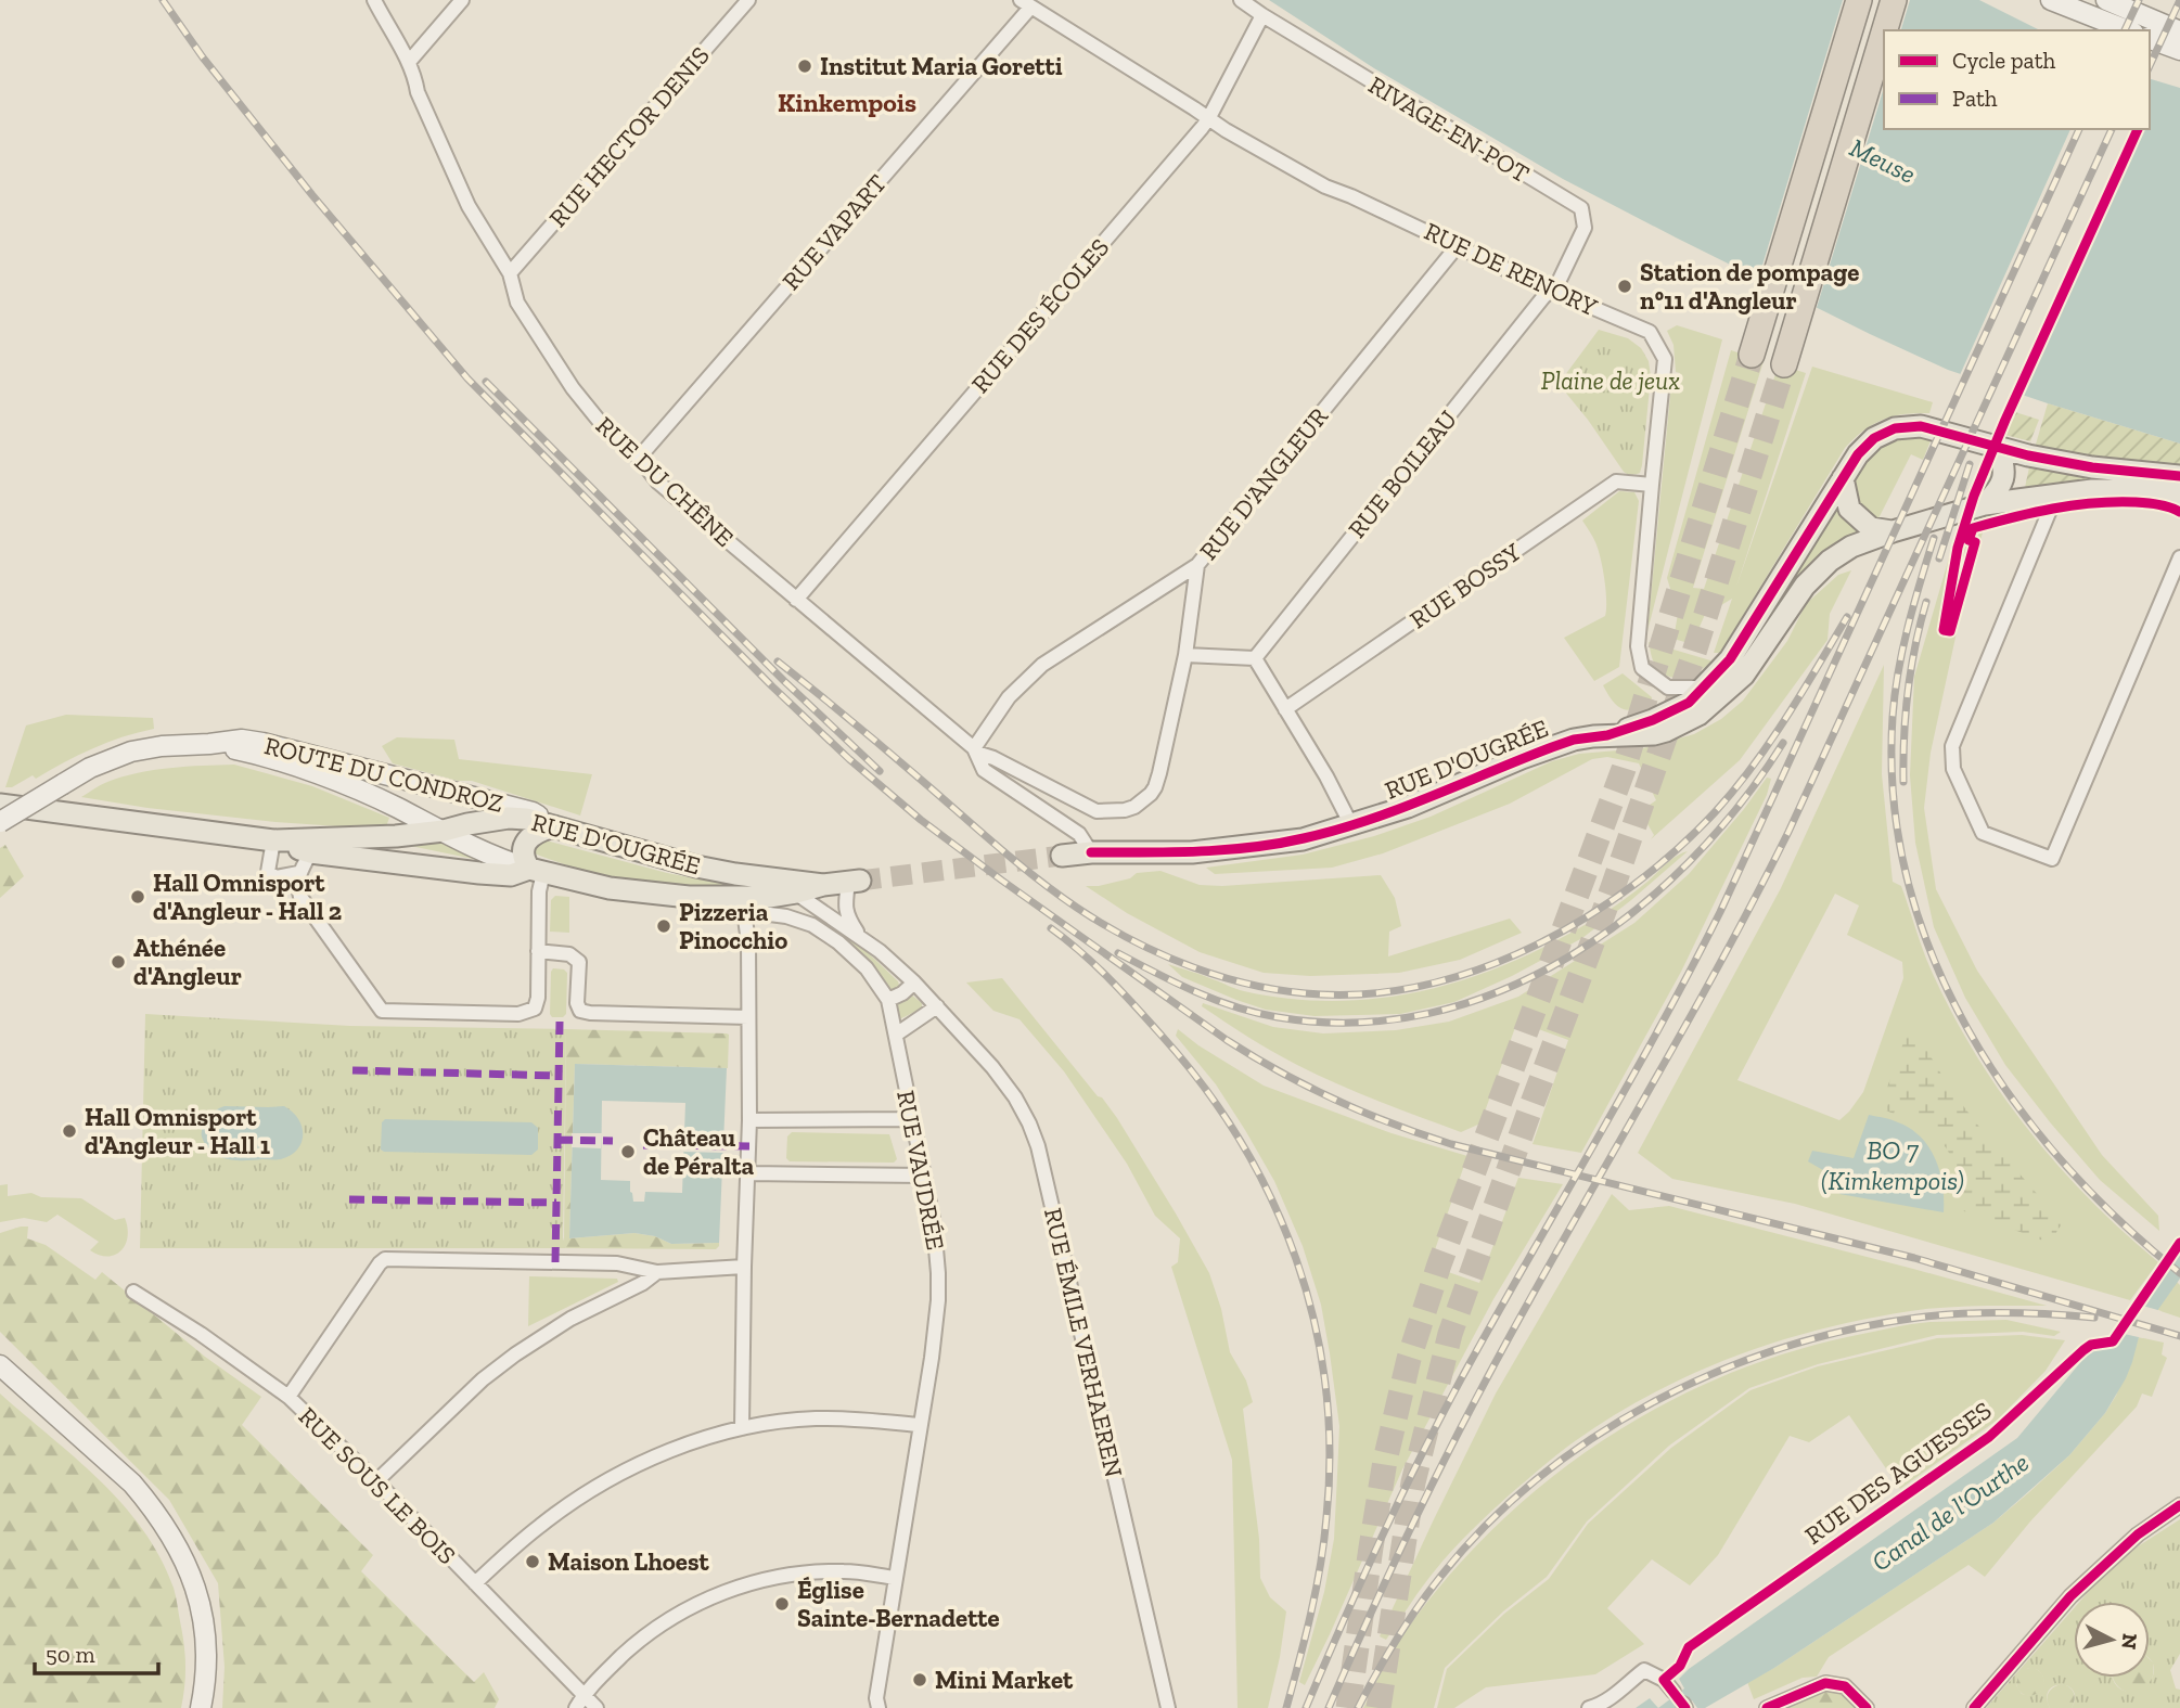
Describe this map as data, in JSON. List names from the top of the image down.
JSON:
{
  "streets": {
    "main road": ["RUE D'OUGRÉE", "ROUTE DU CONDROZ"],
    "street": [
      "RIVAGE-EN-POT",
      "RUE HECTOR DENIS",
      "RUE VAPART",
      "RUE DE RENORY",
      "RUE DES ÉCOLES",
      "RUE BOILEAU",
      "RUE DU CHÊNE",
      "RUE D'ANGLEUR",
      "RUE BOSSY",
      "RUE VAUDRÉE",
      "RUE ÉMILE VERHAEREN",
      "RUE SOUS LE BOIS"
    ],
    "cycle path": ["RUE DES AGUESSES"]
  },
  "crossings": [
    ["RIVAGE-EN-POT", "RUE DE RENORY"],
    ["RIVAGE-EN-POT", "RUE DES ÉCOLES"],
    ["RIVAGE-EN-POT", "RUE BOILEAU"],
    ["RUE HECTOR DENIS", "RUE DU CHÊNE"],
    ["RUE VAPART", "RUE DE RENORY"],
    ["RUE VAPART", "RUE DU CHÊNE"],
    ["RUE DE RENORY", "RUE DES ÉCOLES"],
    ["RUE DE RENORY", "RUE BOILEAU"],
    ["RUE DE RENORY", "RUE D'ANGLEUR"],
    ["RUE DE RENORY", "RUE BOSSY"],
    ["RUE DE RENORY", "RUE D'OUGRÉE"],
    ["RUE DES ÉCOLES", "RUE DU CHÊNE"],
    ["RUE DU CHÊNE", "RUE D'ANGLEUR"],
    ["RUE DU CHÊNE", "RUE D'OUGRÉE"],
    ["RUE D'OUGRÉE", "ROUTE DU CONDROZ"],
    ["RUE D'OUGRÉE", "RUE VAUDRÉE"],
    ["RUE D'OUGRÉE", "RUE ÉMILE VERHAEREN"]
  ],
  "districts": ["Kinkempois"],
  "water": ["Meuse", "BO 7 (Kimkempois)", "Canal de l'Ourthe"],
  "parks": ["Plaine de jeux"],
  "places": [
    "Institut Maria Goretti",
    "Station de pompage n°11 d'Angleur",
    "Hall Omnisport d'Angleur - Hall 2",
    "Pizzeria Pinocchio",
    "Athénée d'Angleur",
    "Hall Omnisport d'Angleur - Hall 1",
    "Château de Péralta",
    "Maison Lhoest",
    "Église Sainte-Bernadette",
    "Mini Market"
  ],
  "legend": ["Cycle path", "Path"],
  "scale_bar": "50 m",
  "north": "right"
}
